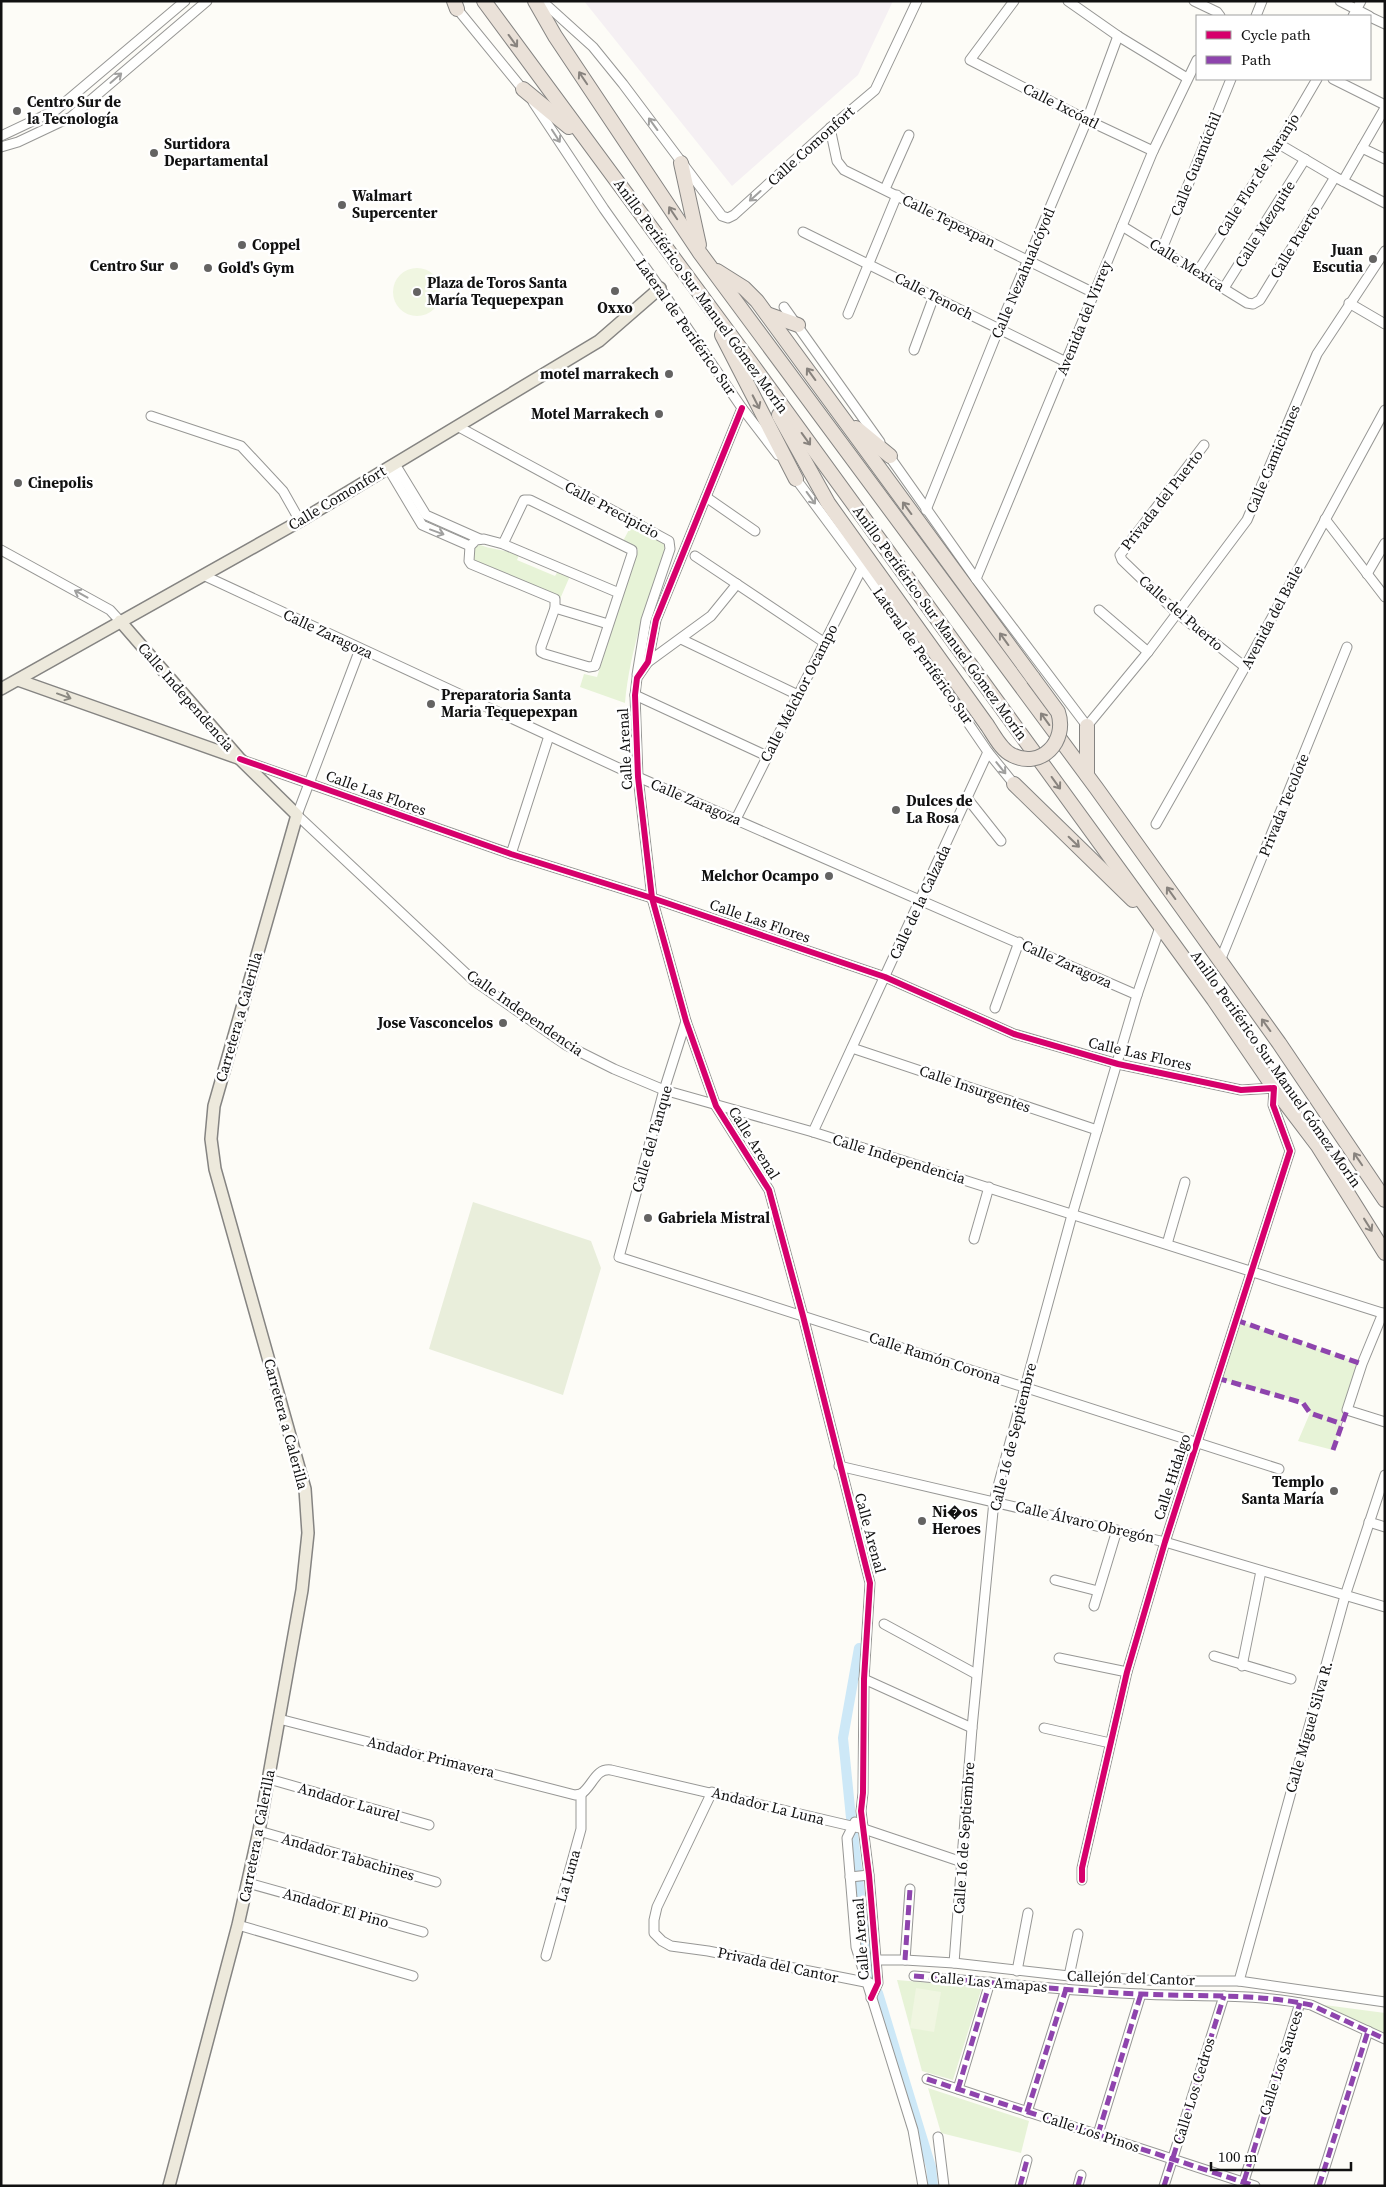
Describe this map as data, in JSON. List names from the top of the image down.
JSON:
{
  "streets": {
    "highway": ["Anillo Periférico Sur Manuel Gómez Morín"],
    "main road": [
      "Calle Comonfort",
      "Calle Independencia",
      "Calle Las Flores",
      "Carretera a Calerilla"
    ],
    "street": [
      "Calle Ixcóatl",
      "Calle Guamúchil",
      "Calle Flor de Naranjo",
      "Calle Tepexpan",
      "Calle Mezquite",
      "Calle Puerto",
      "Calle Mexica",
      "Calle Nezahualcóyotl",
      "Calle Tenoch",
      "Avenida del Virrey",
      "Lateral de Periférico Sur",
      "Calle Camichines",
      "Privada del Puerto",
      "Calle Precipicio",
      "Calle del Puerto",
      "Avenida del Baile",
      "Calle Zaragoza",
      "Calle Melchor Ocampo",
      "Calle Arenal",
      "Privada Tecolote",
      "Calle de la Calzada",
      "Calle Insurgentes",
      "Calle del Tanque",
      "Calle Ramón Corona",
      "Calle 16 de Septiembre",
      "Calle Hidalgo",
      "Calle Álvaro Obregón",
      "Calle Miguel Silva R.",
      "Andador Primavera",
      "Andador Laurel",
      "Andador La Luna",
      "Andador Tabachines",
      "La Luna",
      "Andador El Pino",
      "Privada del Cantor",
      "Callejón del Cantor",
      "Calle Las Amapas",
      "Calle Los Sauces",
      "Calle Los Cedros",
      "Calle Los Pinos"
    ]
  },
  "crossings": [
    ["Calle Ixcóatl", "Calle Nezahualcóyotl"],
    ["Calle Ixcóatl", "Avenida del Virrey"],
    ["Calle Comonfort", "Calle Tepexpan"],
    ["Calle Comonfort", "Lateral de Periférico Sur"],
    ["Calle Comonfort", "Calle Precipicio"],
    ["Calle Comonfort", "Calle Zaragoza"],
    ["Calle Comonfort", "Calle Independencia"],
    ["Calle Comonfort", "Calle Las Flores"],
    ["Calle Guamúchil", "Calle Mexica"],
    ["Calle Flor de Naranjo", "Calle Mexica"],
    ["Calle Tepexpan", "Calle Nezahualcóyotl"],
    ["Calle Tepexpan", "Avenida del Virrey"],
    ["Calle Mezquite", "Calle Mexica"],
    ["Calle Puerto", "Calle Mexica"],
    ["Calle Mexica", "Avenida del Virrey"],
    ["Calle Nezahualcóyotl", "Calle Tenoch"],
    ["Anillo Periférico Sur Manuel Gómez Morín", "Calle Las Flores"],
    ["Anillo Periférico Sur Manuel Gómez Morín", "Privada Tecolote"],
    ["Anillo Periférico Sur Manuel Gómez Morín", "Calle 16 de Septiembre"],
    ["Anillo Periférico Sur Manuel Gómez Morín", "Calle Hidalgo"],
    ["Calle Tenoch", "Avenida del Virrey"],
    ["Lateral de Periférico Sur", "Calle Melchor Ocampo"],
    ["Lateral de Periférico Sur", "Calle Arenal"],
    ["Lateral de Periférico Sur", "Calle de la Calzada"],
    ["Calle Camichines", "Calle del Puerto"],
    ["Privada del Puerto", "Calle del Puerto"],
    ["Calle Precipicio", "Calle Arenal"],
    ["Calle del Puerto", "Avenida del Baile"],
    ["Calle Zaragoza", "Calle Melchor Ocampo"],
    ["Calle Zaragoza", "Calle Arenal"],
    ["Calle Zaragoza", "Calle de la Calzada"],
    ["Calle Zaragoza", "Calle 16 de Septiembre"],
    ["Calle Independencia", "Calle Arenal"],
    ["Calle Independencia", "Calle Las Flores"],
    ["Calle Independencia", "Calle de la Calzada"],
    ["Calle Independencia", "Carretera a Calerilla"],
    ["Calle Independencia", "Calle del Tanque"],
    ["Calle Independencia", "Calle 16 de Septiembre"],
    ["Calle Independencia", "Calle Hidalgo"],
    ["Calle Arenal", "Calle Las Flores"],
    ["Calle Arenal", "Calle del Tanque"],
    ["Calle Arenal", "Calle Ramón Corona"],
    ["Calle Arenal", "Calle Álvaro Obregón"],
    ["Calle Arenal", "Andador La Luna"],
    ["Calle Arenal", "Privada del Cantor"],
    ["Calle Arenal", "Callejón del Cantor"],
    ["Calle Las Flores", "Calle de la Calzada"],
    ["Calle Las Flores", "Calle 16 de Septiembre"],
    ["Calle Las Flores", "Calle Hidalgo"],
    ["Calle de la Calzada", "Calle Insurgentes"],
    ["Carretera a Calerilla", "Andador Primavera"],
    ["Carretera a Calerilla", "Andador Laurel"],
    ["Carretera a Calerilla", "Andador Tabachines"],
    ["Carretera a Calerilla", "Andador El Pino"],
    ["Calle Insurgentes", "Calle 16 de Septiembre"],
    ["Calle del Tanque", "Calle Ramón Corona"],
    ["Calle Ramón Corona", "Calle 16 de Septiembre"],
    ["Calle Ramón Corona", "Calle Hidalgo"],
    ["Calle 16 de Septiembre", "Calle Álvaro Obregón"],
    ["Calle 16 de Septiembre", "Andador La Luna"],
    ["Calle 16 de Septiembre", "Callejón del Cantor"],
    ["Calle Hidalgo", "Calle Álvaro Obregón"],
    ["Calle Álvaro Obregón", "Calle Miguel Silva R."],
    ["Calle Miguel Silva R.", "Callejón del Cantor"],
    ["Andador Primavera", "Andador La Luna"],
    ["Andador Primavera", "La Luna"],
    ["Andador La Luna", "La Luna"],
    ["Andador La Luna", "Privada del Cantor"],
    ["Calle Las Amapas", "Calle Los Sauces"],
    ["Calle Las Amapas", "Calle Los Cedros"],
    ["Calle Los Sauces", "Calle Los Pinos"],
    ["Calle Los Cedros", "Calle Los Pinos"]
  ],
  "one_way": ["Lateral de Periférico Sur"],
  "places": [
    "Centro Sur de la Tecnología",
    "Surtidora Departamental",
    "Walmart Supercenter",
    "Coppel",
    "Juan Escutia",
    "Centro Sur",
    "Gold's Gym",
    "Oxxo",
    "Plaza de Toros Santa María Tequepexpan",
    "motel marrakech",
    "Motel Marrakech",
    "Cinepolis",
    "Preparatoria Santa Maria Tequepexpan",
    "Dulces de La Rosa",
    "Melchor Ocampo",
    "Jose Vasconcelos",
    "Gabriela Mistral",
    "Templo Santa María",
    "Ni�os Heroes"
  ],
  "legend": ["Cycle path", "Path"],
  "scale_bar": "100 m"
}
